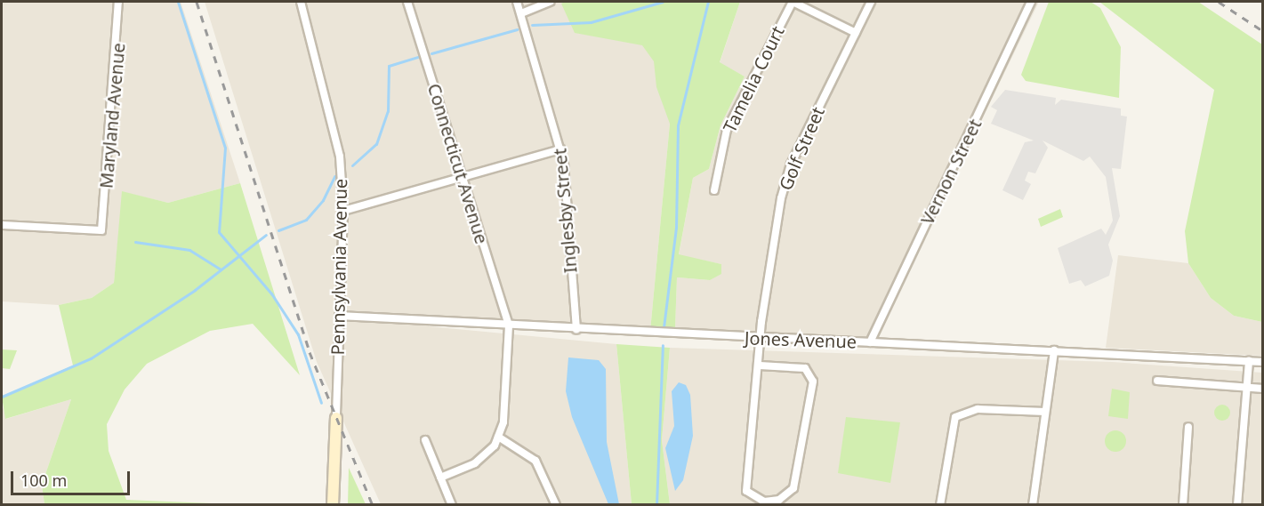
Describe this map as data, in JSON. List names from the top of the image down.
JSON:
{
  "streets": {
    "street": [
      "Tamelia Court",
      "Maryland Avenue",
      "Golf Street",
      "Connecticut Avenue",
      "Vernon Street",
      "Inglesby Street",
      "Pennsylvania Avenue",
      "Jones Avenue"
    ]
  },
  "crossings": [
    ["Golf Street", "Jones Avenue"],
    ["Connecticut Avenue", "Jones Avenue"],
    ["Vernon Street", "Jones Avenue"],
    ["Inglesby Street", "Jones Avenue"],
    ["Pennsylvania Avenue", "Jones Avenue"]
  ],
  "scale_bar": "100 m"
}
